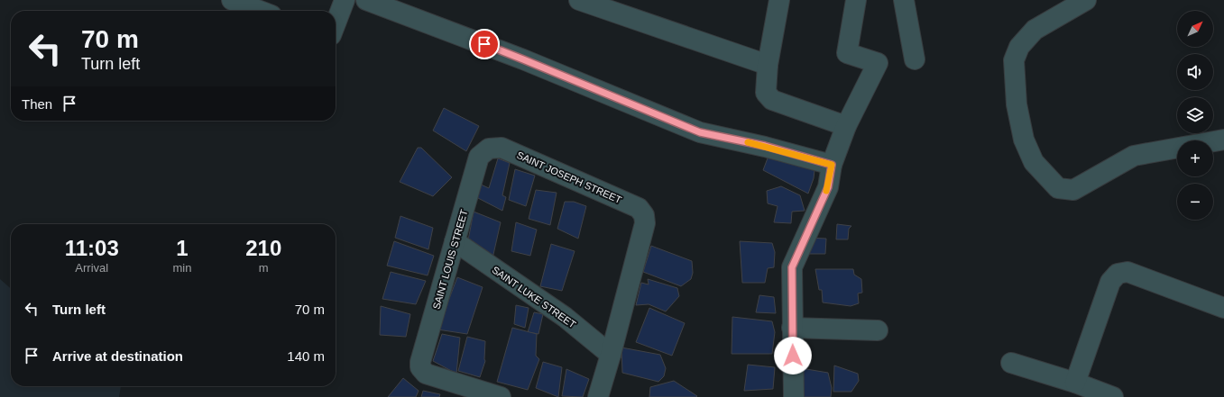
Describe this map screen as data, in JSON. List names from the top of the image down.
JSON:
{
  "streets": {
    "street": ["SAINT JOSEPH STREET", "SAINT LOUIS STREET", "SAINT LUKE STREET"]
  },
  "crossings": [
    ["SAINT JOSEPH STREET", "SAINT LOUIS STREET"],
    ["SAINT JOSEPH STREET", "SAINT LUKE STREET"],
    ["SAINT LOUIS STREET", "SAINT LUKE STREET"]
  ],
  "north": "top right",
  "page": {
    "map_buttons": ["+", "−"],
    "turn": ["70 m", "Turn left"],
    "then": "Then",
    "eta": [
      "11:03",
      "Arrival",
      "1",
      "min",
      "210",
      "m"
    ],
    "list": [
      {
        "name": "Turn left",
        "value": "70 m"
      },
      {
        "name": "Arrive at destination",
        "value": "140 m"
      }
    ]
  }
}
